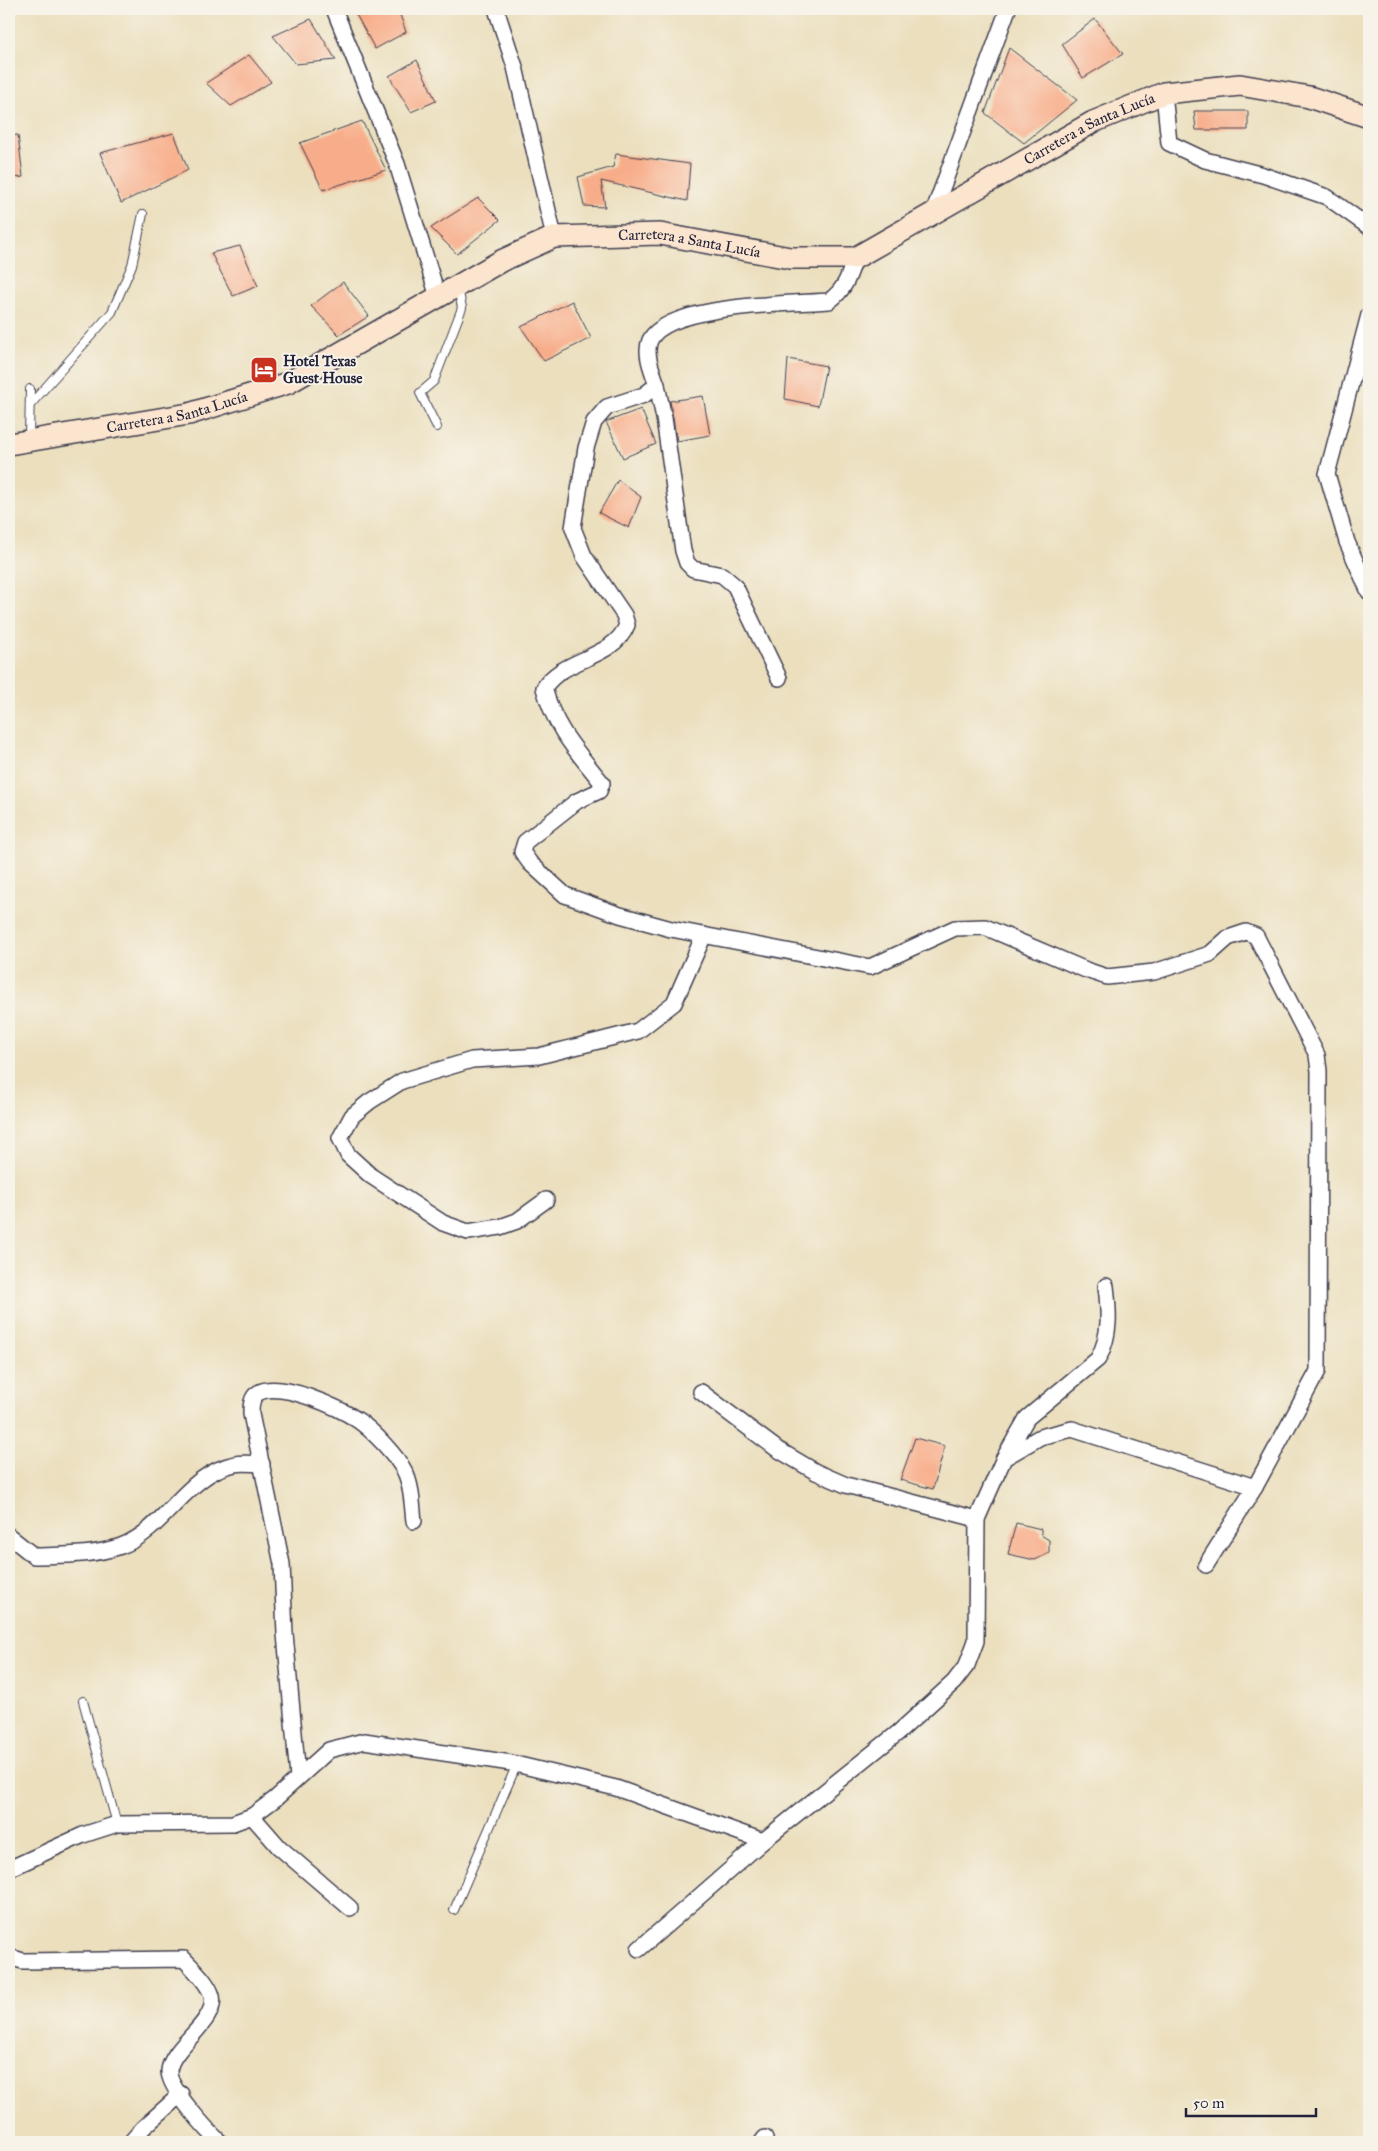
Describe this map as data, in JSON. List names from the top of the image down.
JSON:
{
  "streets": {
    "main road": ["Carretera a Santa Lucía"]
  },
  "places": {
    "hotel": ["Hotel Texas Guest House"]
  },
  "scale_bar": "50 m"
}
